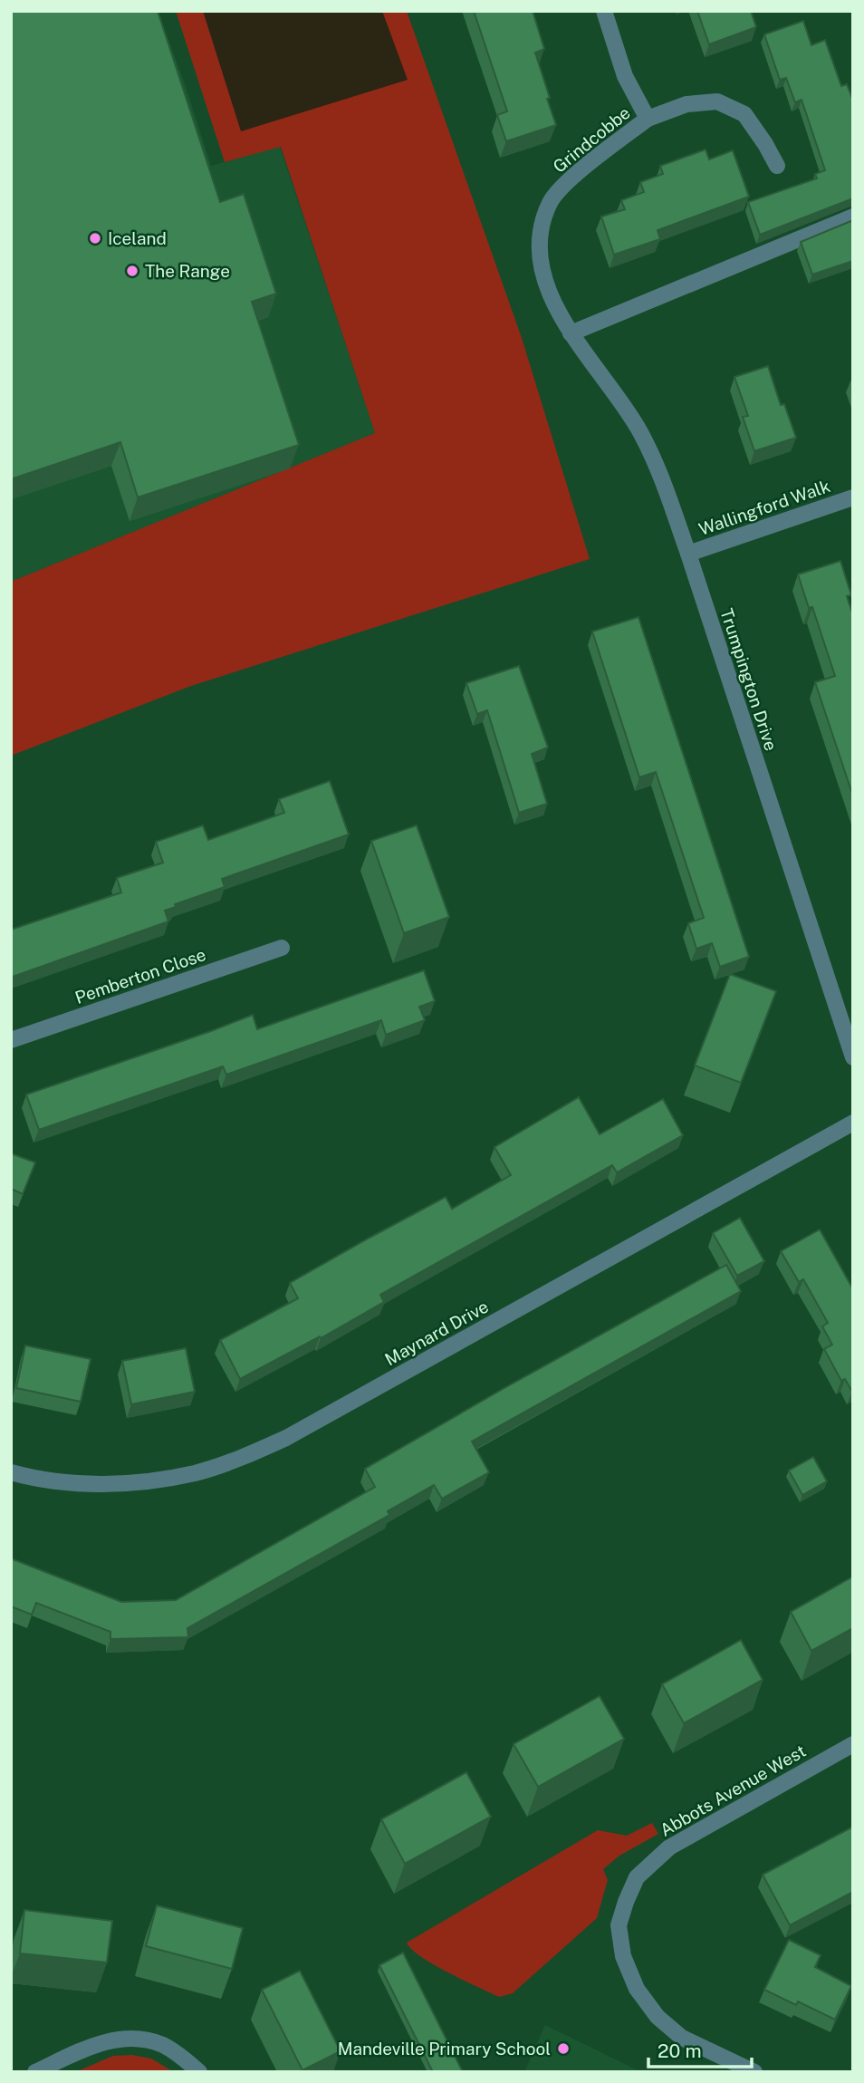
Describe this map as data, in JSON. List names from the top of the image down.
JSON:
{
  "streets": {
    "street": [
      "Grindcobbe",
      "Wallingford Walk",
      "Trumpington Drive",
      "Pemberton Close",
      "Maynard Drive",
      "Abbots Avenue West"
    ]
  },
  "crossings": [
    ["Grindcobbe", "Trumpington Drive"],
    ["Wallingford Walk", "Trumpington Drive"]
  ],
  "places": ["Iceland", "The Range", "Mandeville Primary School"],
  "scale_bar": "20 m"
}
